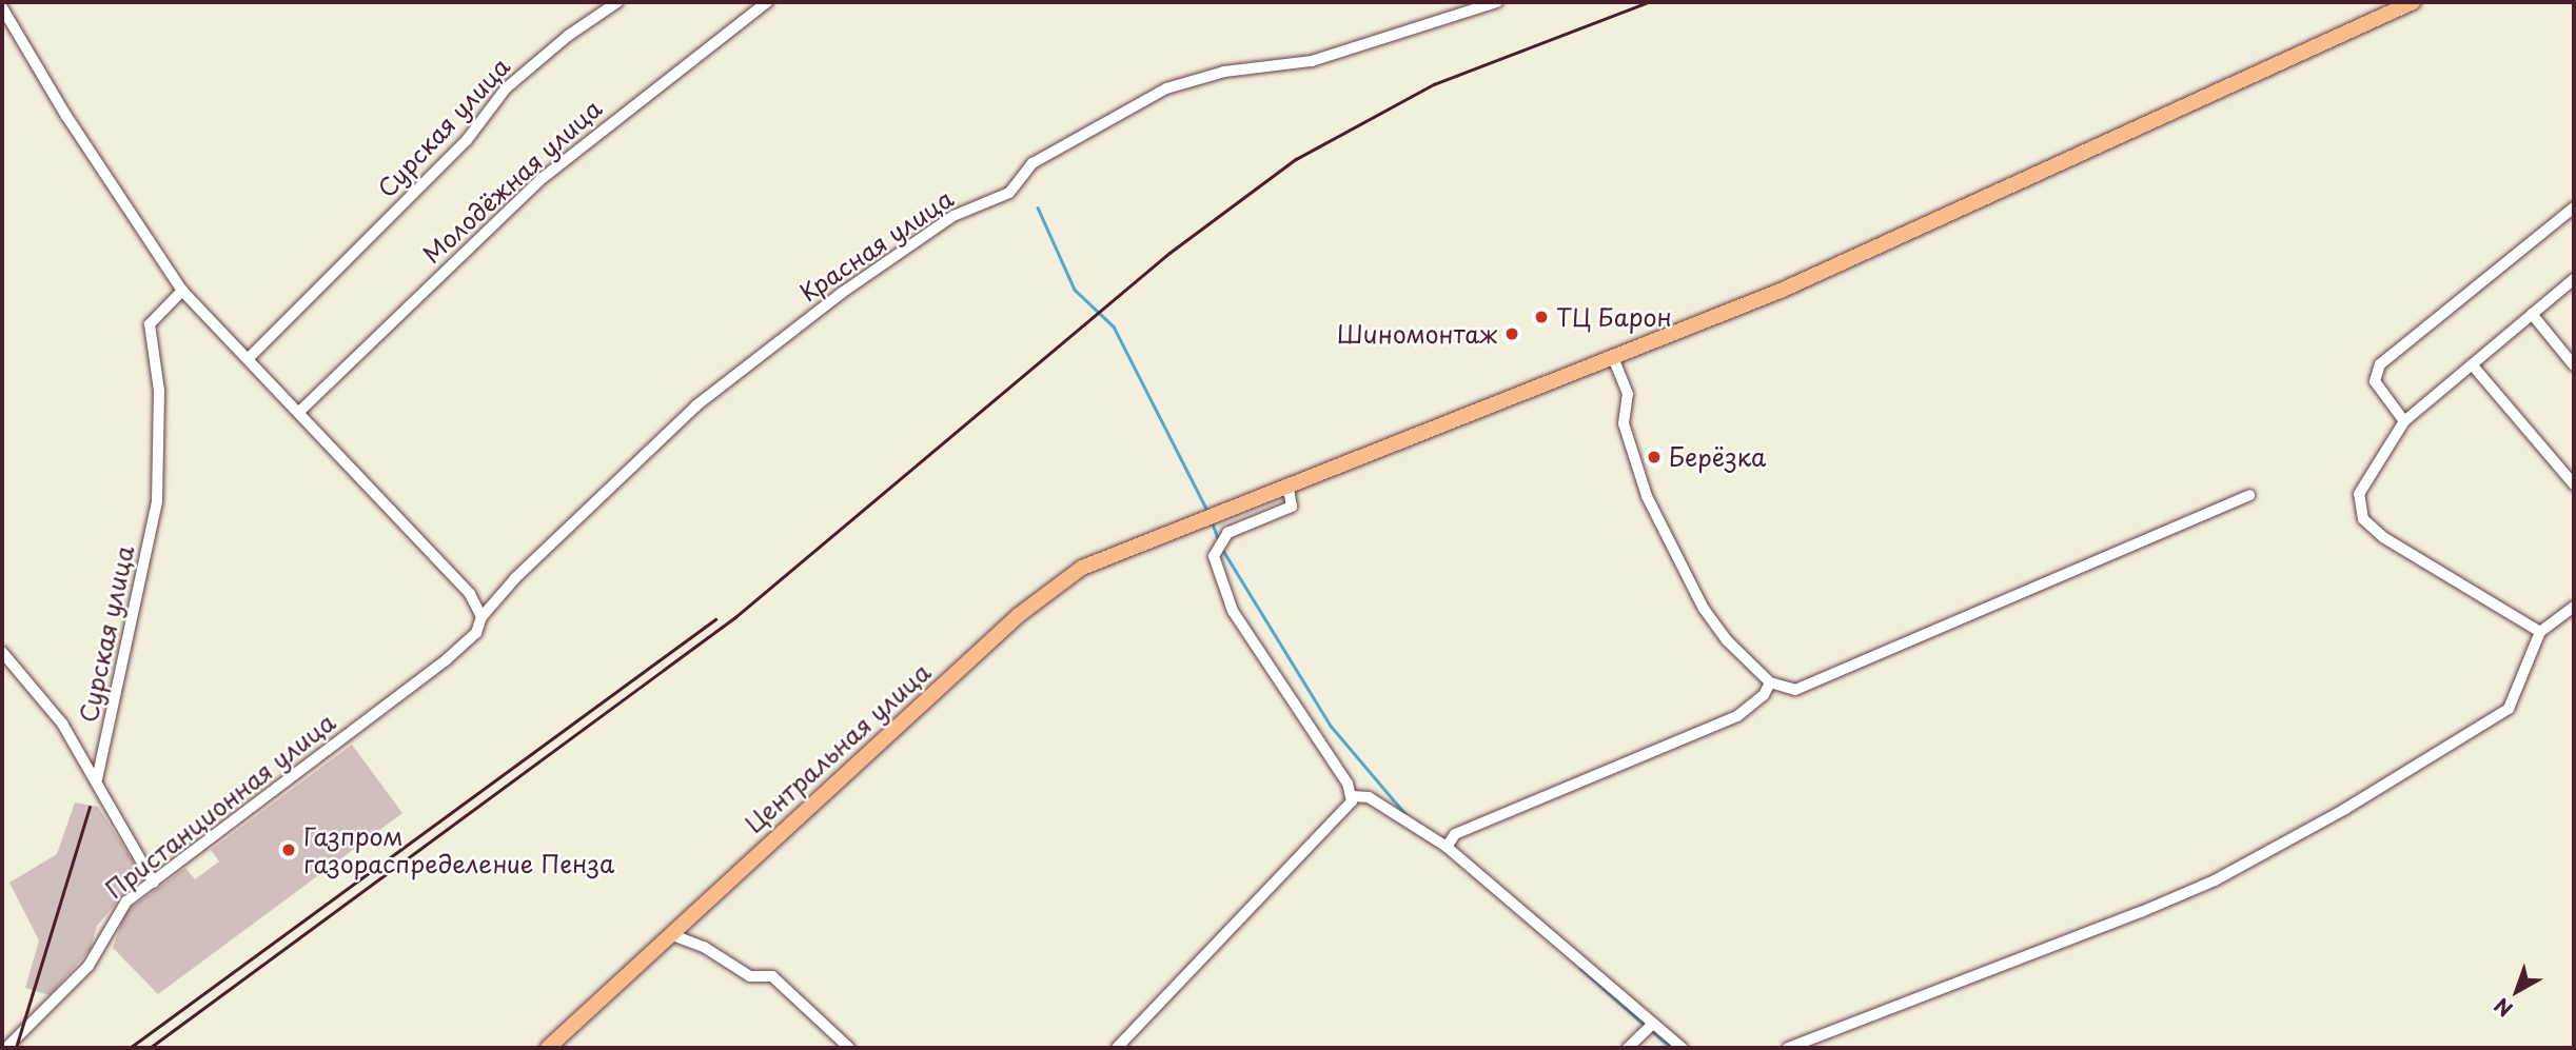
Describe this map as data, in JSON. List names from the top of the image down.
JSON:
{
  "streets": {
    "main road": ["Центральная улица"],
    "street": [
      "Сурская улица",
      "Молодёжная улица",
      "Красная улица",
      "Пристанционная улица"
    ]
  },
  "crossings": [
    ["Красная улица", "Пристанционная улица"]
  ],
  "places": [
    "ТЦ Барон",
    "Шиномонтаж",
    "Берёзка",
    "Газпром газораспределение Пенза"
  ],
  "north": "bottom left"
}
